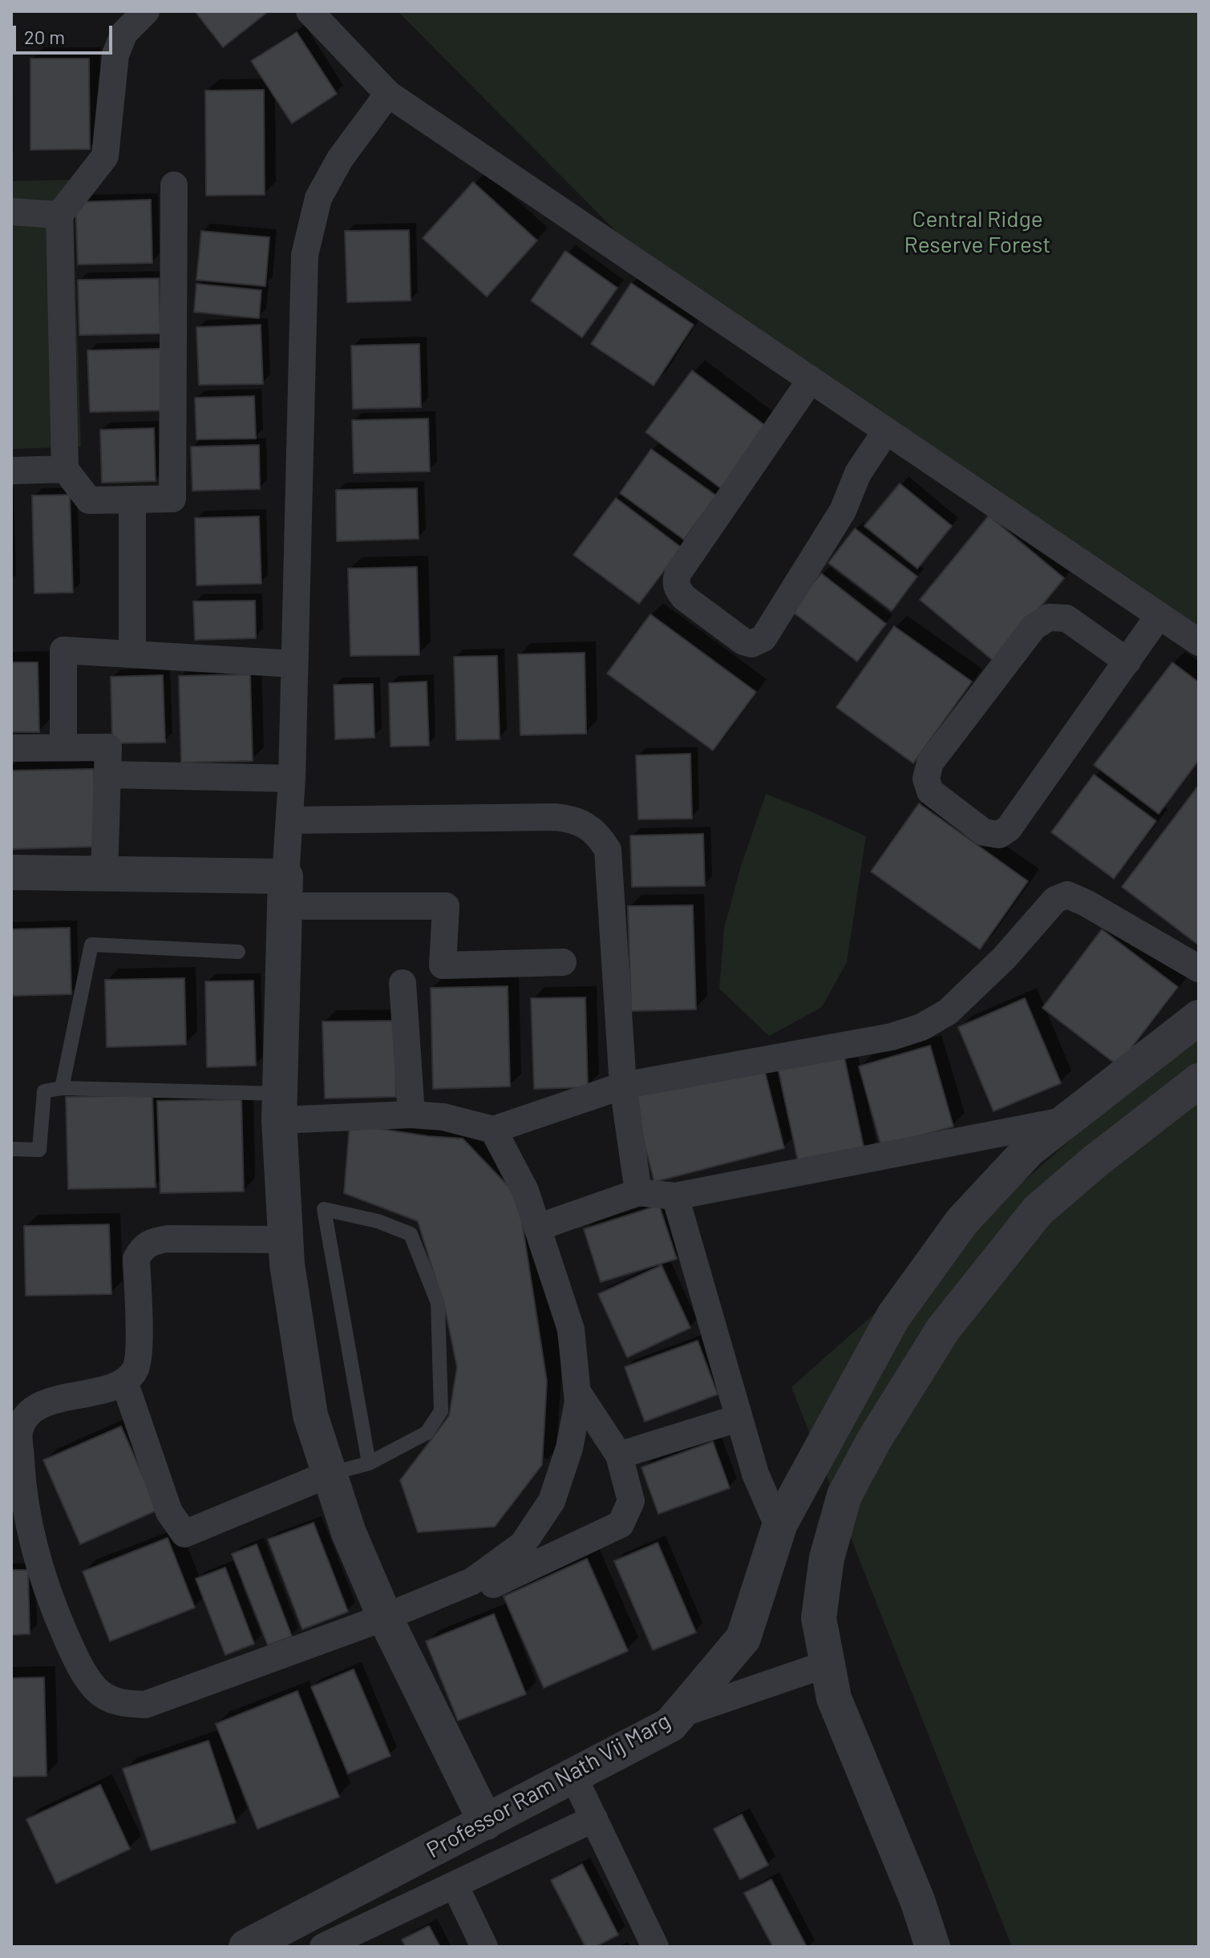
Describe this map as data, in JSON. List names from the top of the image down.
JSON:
{
  "streets": {
    "street": ["Professor Ram Nath Vij Marg"]
  },
  "parks": ["Central Ridge Reserve Forest"],
  "scale_bar": "20 m"
}
